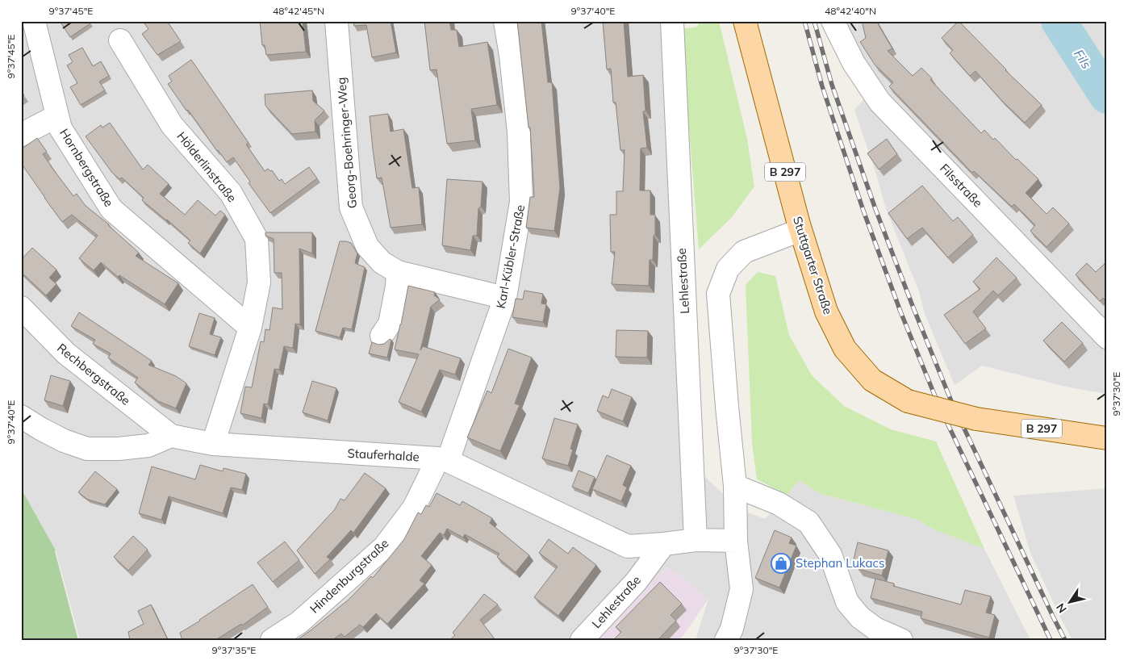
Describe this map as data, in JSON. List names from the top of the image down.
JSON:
{
  "streets": {
    "main road": ["B 297", "Stuttgarter Straße"],
    "street": [
      "Georg-Boehringer-Weg",
      "Hölderlinstraße",
      "Hornbergstraße",
      "Filsstraße",
      "Karl-Kübler-Straße",
      "Lehlestraße",
      "Rechbergstraße",
      "Stauferhalde",
      "Hindenburgstraße"
    ]
  },
  "crossings": [
    ["Georg-Boehringer-Weg", "Karl-Kübler-Straße"],
    ["Hölderlinstraße", "Hornbergstraße"],
    ["Hölderlinstraße", "Stauferhalde"],
    ["Karl-Kübler-Straße", "Stauferhalde"],
    ["Karl-Kübler-Straße", "Hindenburgstraße"],
    ["Lehlestraße", "Stauferhalde"],
    ["Rechbergstraße", "Stauferhalde"],
    ["Stauferhalde", "Hindenburgstraße"]
  ],
  "water": ["Fils"],
  "places": {
    "shop": ["Stephan Lukacs"]
  },
  "north": "bottom left",
  "coordinates": [
    "9°37'45\"E",
    "48°42'45\"N",
    "9°37'40\"E",
    "48°42'40\"N",
    "9°37'30\"E",
    "9°37'35\"E"
  ]
}
